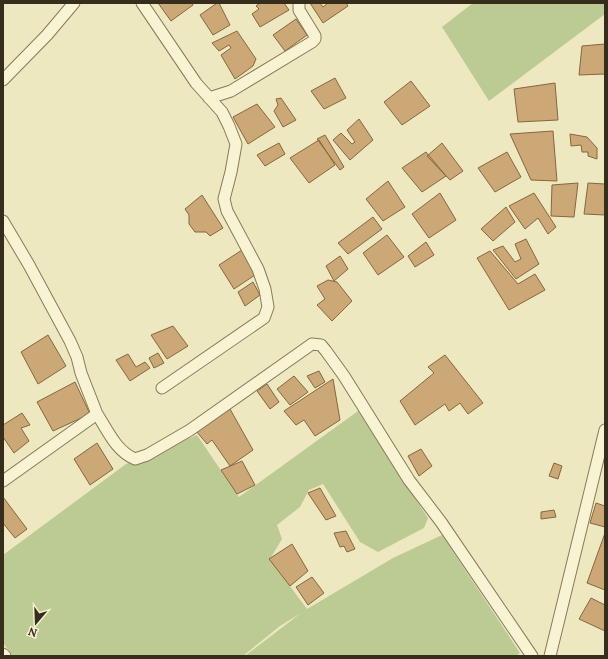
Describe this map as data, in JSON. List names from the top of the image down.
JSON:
{
  "north": "bottom"
}
